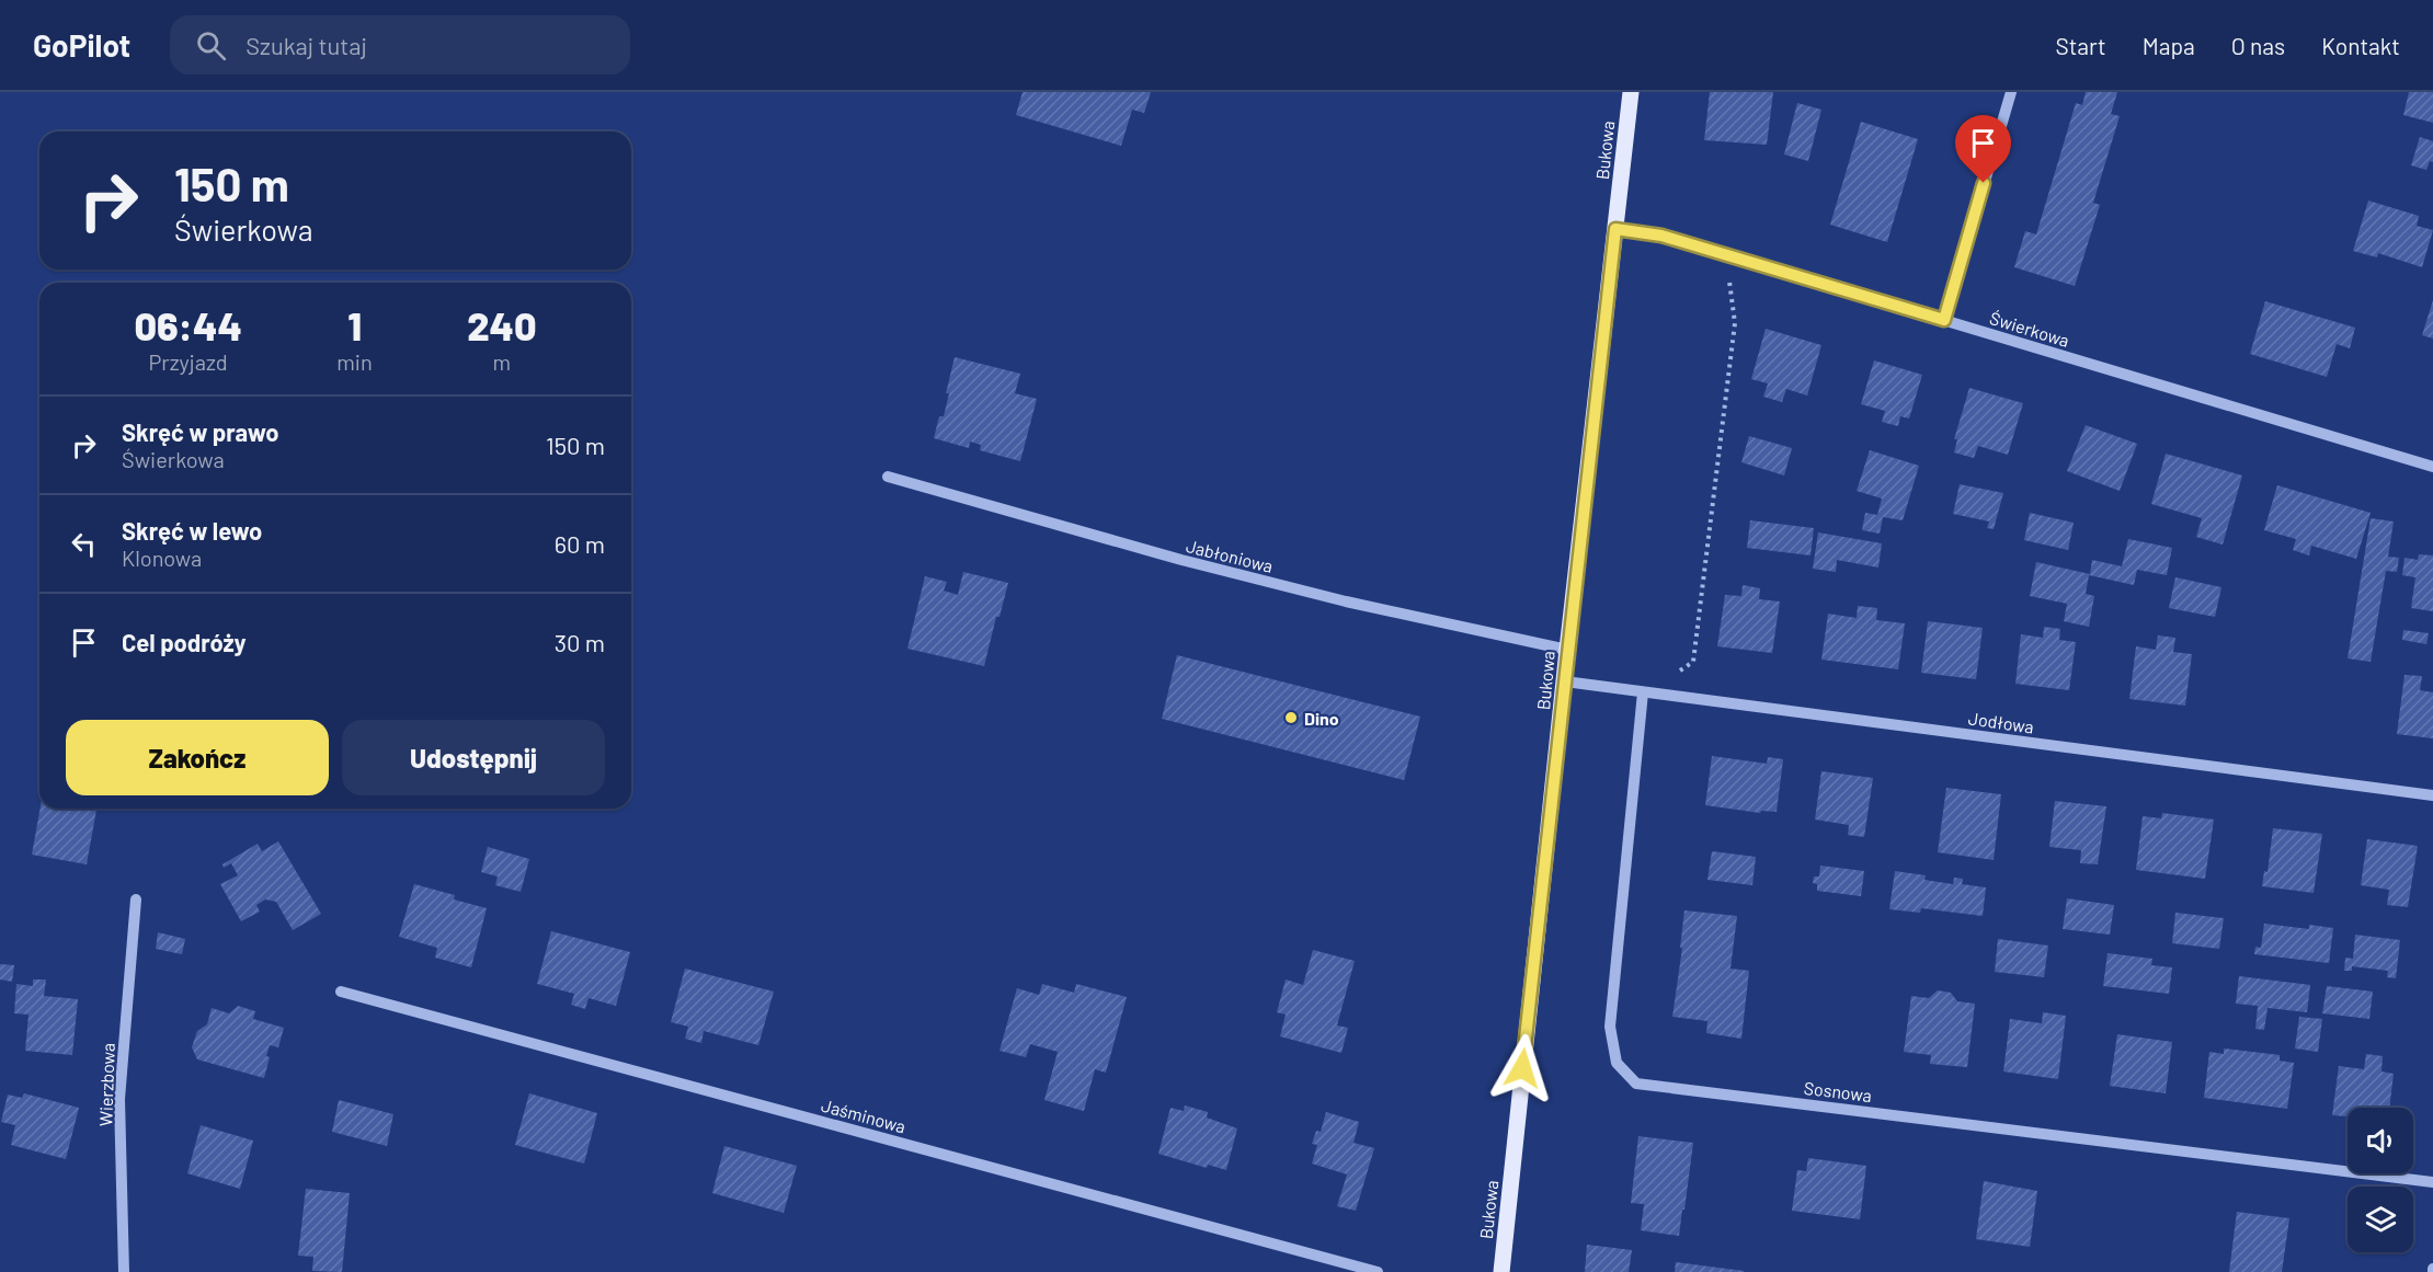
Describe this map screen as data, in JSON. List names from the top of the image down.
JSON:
{
  "streets": {
    "main road": ["Bukowa"],
    "street": [
      "Świerkowa",
      "Jabłoniowa",
      "Jodłowa",
      "Wierzbowa",
      "Sosnowa",
      "Jaśminowa"
    ]
  },
  "crossings": [
    ["Bukowa", "Świerkowa"],
    ["Bukowa", "Jabłoniowa"],
    ["Bukowa", "Jodłowa"],
    ["Jodłowa", "Sosnowa"]
  ],
  "places": ["Dino"],
  "page": {
    "header": "GoPilot",
    "search": "Szukaj tutaj",
    "nav": [
      "Start",
      "Mapa",
      "O nas",
      "Kontakt"
    ],
    "turn": ["150 m", "Świerkowa"],
    "eta": [
      "06:44",
      "Przyjazd",
      "1",
      "min",
      "240",
      "m"
    ],
    "list": [
      {
        "name": "Skręć w prawo",
        "note": "Świerkowa",
        "value": "150 m"
      },
      {
        "name": "Skręć w lewo",
        "note": "Klonowa",
        "value": "60 m"
      },
      {
        "name": "Cel podróży",
        "value": "30 m"
      }
    ],
    "buttons": ["Zakończ", "Udostępnij"]
  }
}
